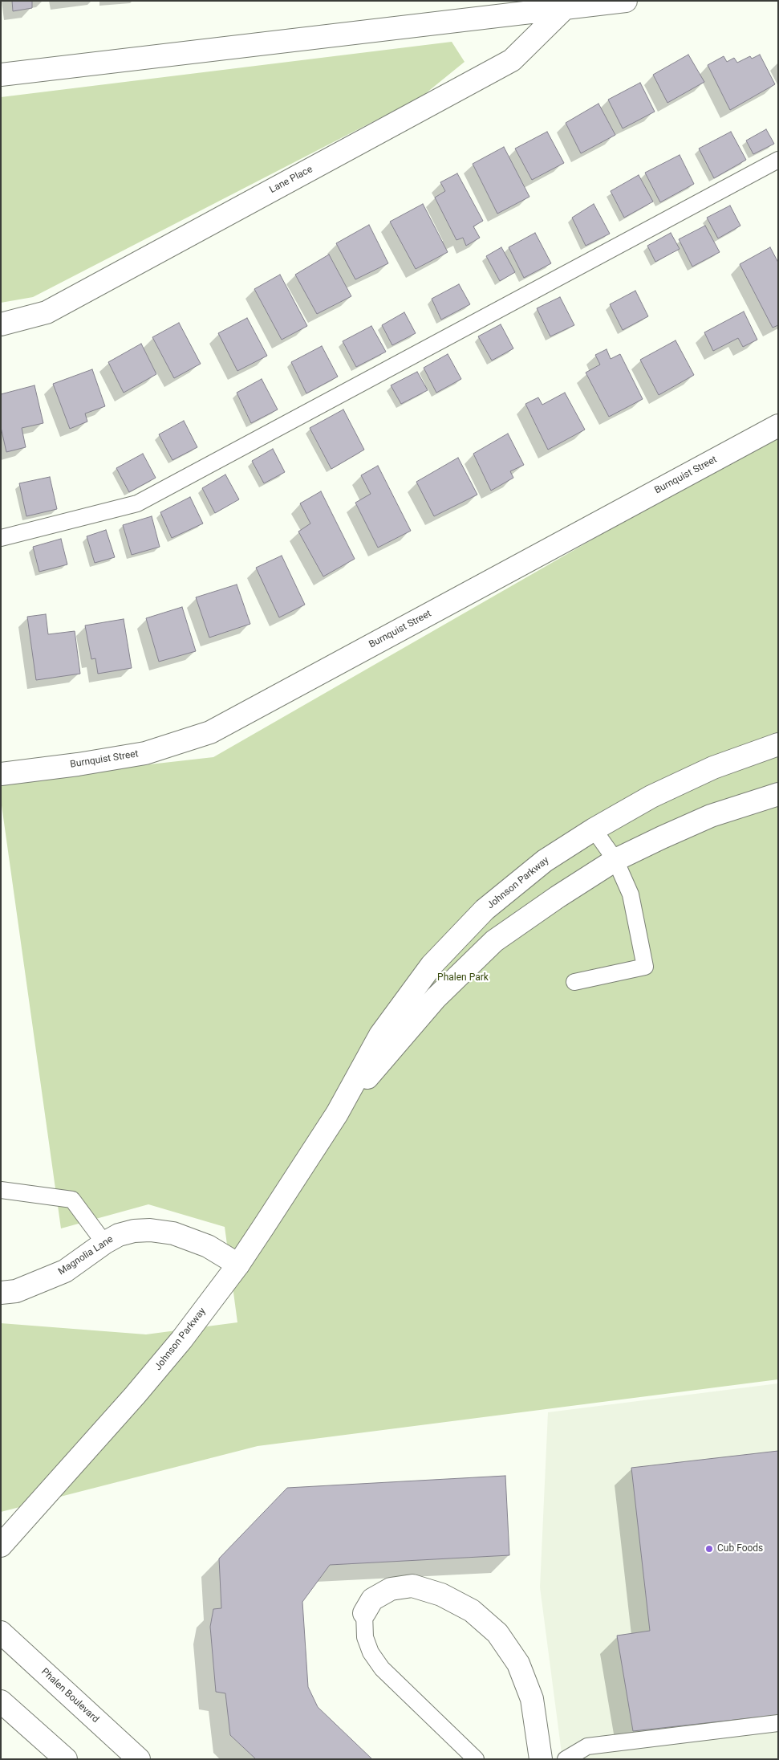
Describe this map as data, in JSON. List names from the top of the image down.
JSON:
{
  "streets": {
    "street": [
      "Lane Place",
      "Burnquist Street",
      "Johnson Parkway",
      "Magnolia Lane",
      "Phalen Boulevard"
    ]
  },
  "crossings": [
    ["Johnson Parkway", "Magnolia Lane"]
  ],
  "parks": ["Phalen Park"],
  "places": ["Cub Foods"]
}
